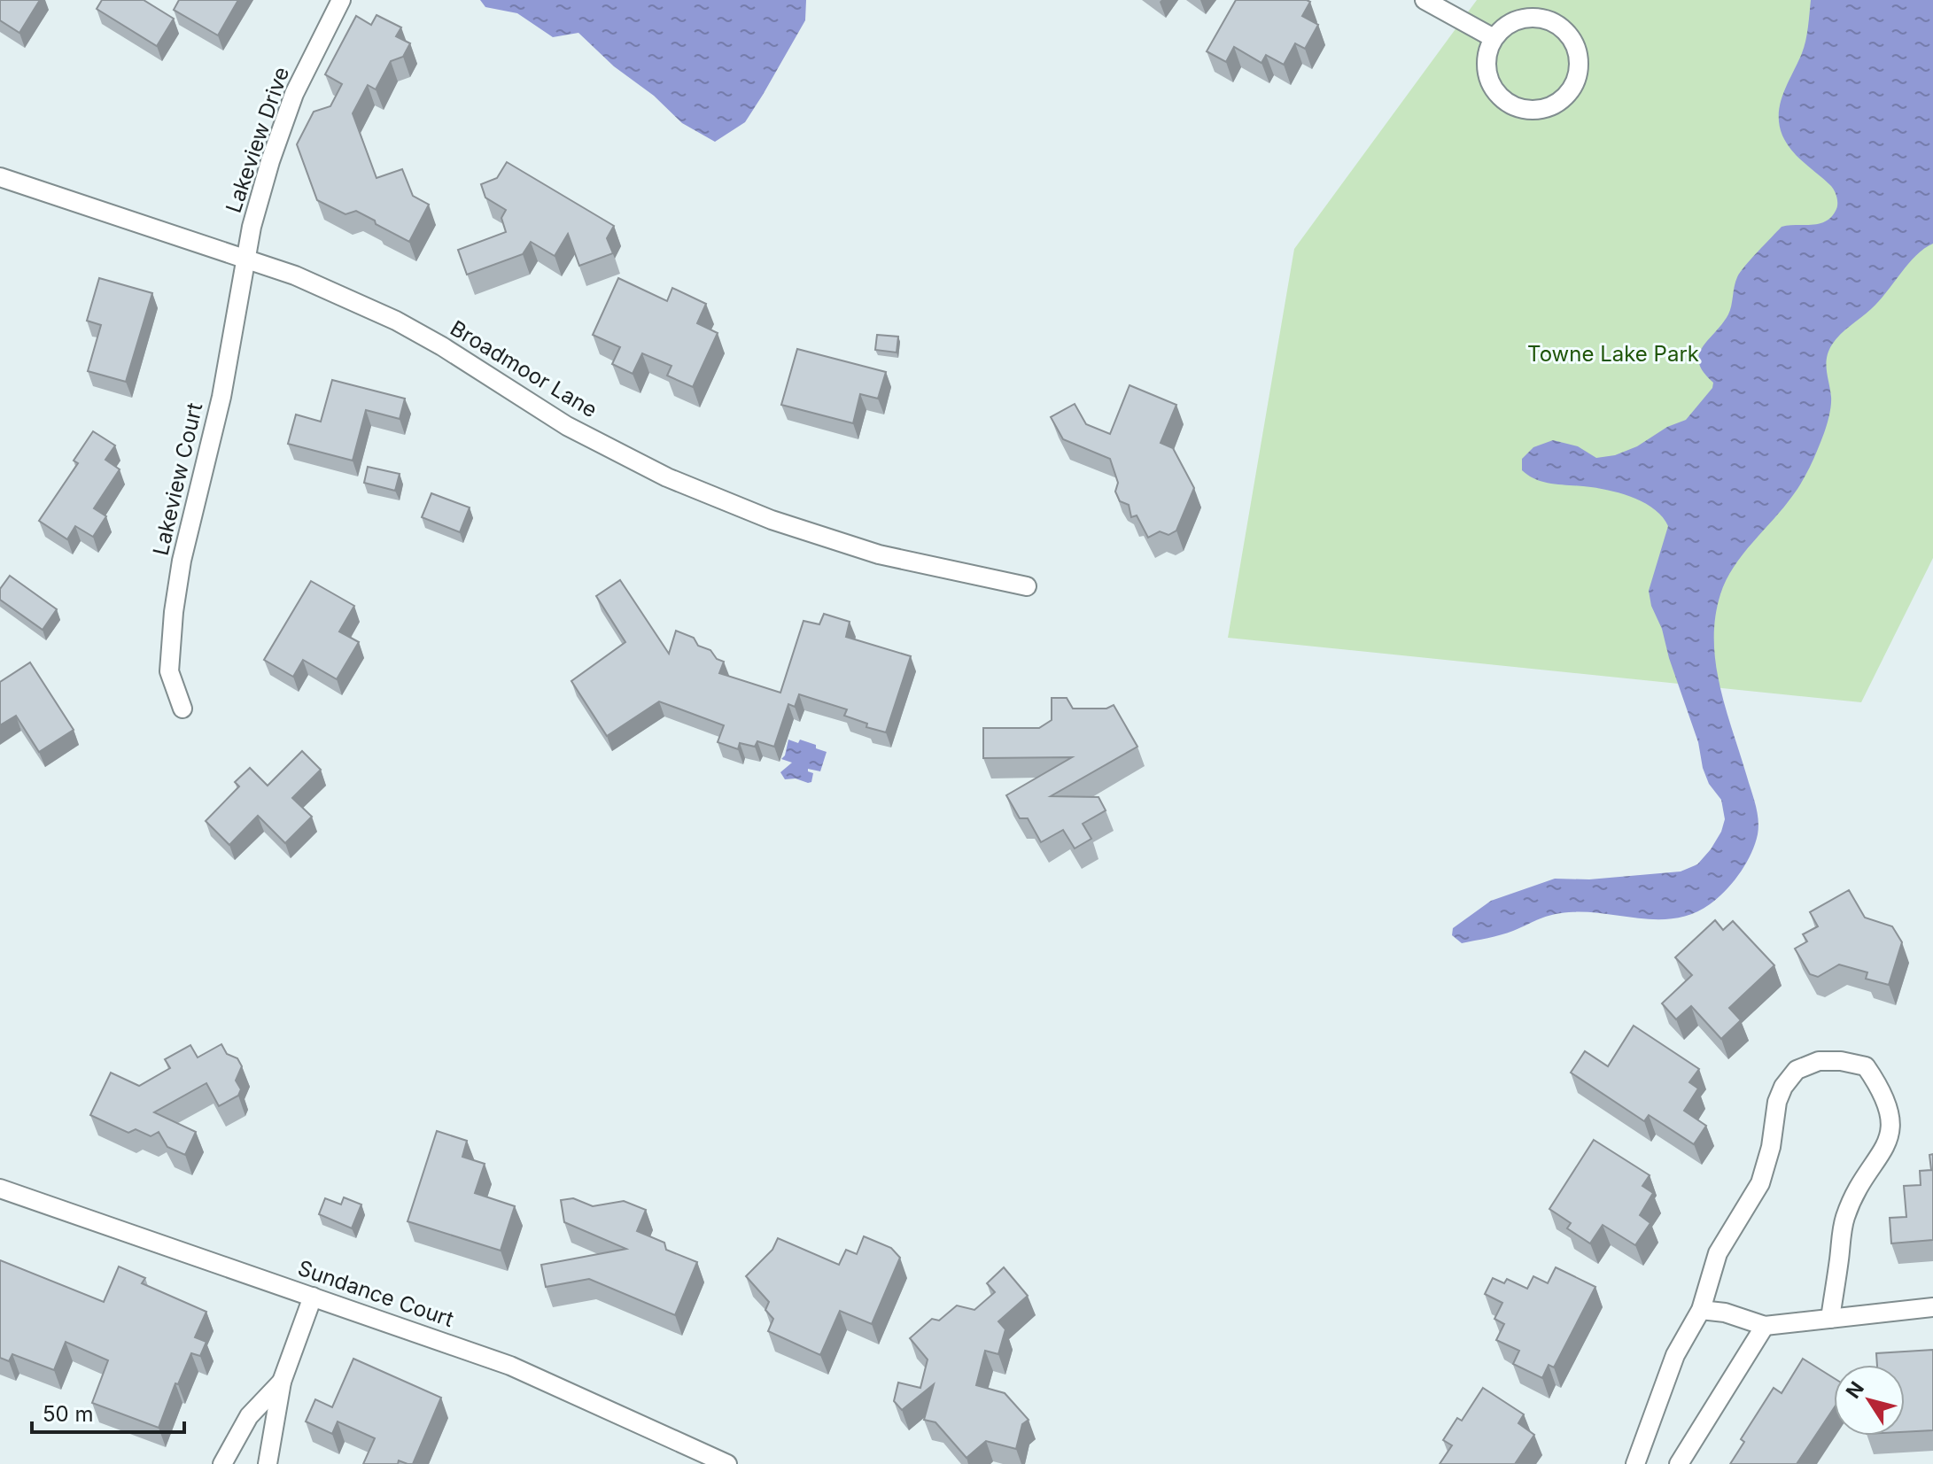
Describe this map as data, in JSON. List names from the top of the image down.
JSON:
{
  "streets": {
    "street": [
      "Lakeview Drive",
      "Broadmoor Lane",
      "Lakeview Court",
      "Sundance Court"
    ]
  },
  "crossings": [
    ["Lakeview Drive", "Broadmoor Lane"],
    ["Lakeview Drive", "Lakeview Court"],
    ["Broadmoor Lane", "Lakeview Court"]
  ],
  "parks": ["Towne Lake Park"],
  "scale_bar": "50 m",
  "north": "top left"
}
